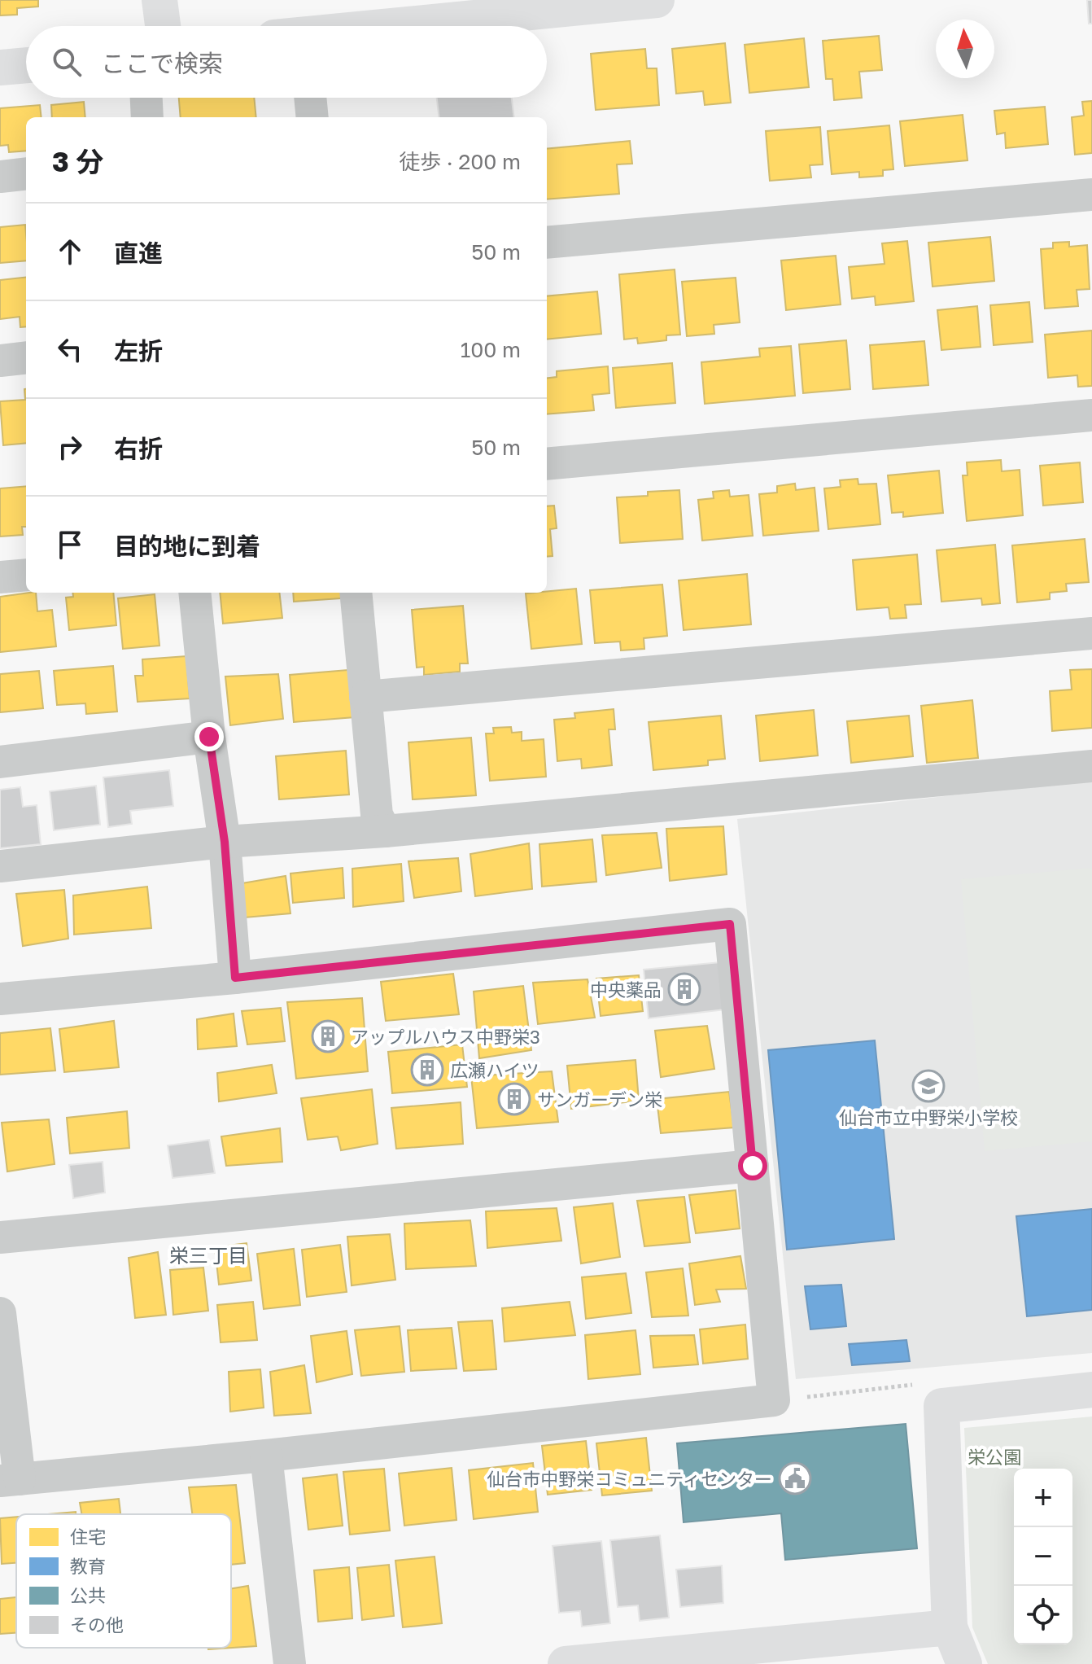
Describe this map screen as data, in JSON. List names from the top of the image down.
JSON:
{
  "districts": ["栄三丁目"],
  "parks": ["栄公園"],
  "places": {
    "building": [
      "中央薬品",
      "アップルハウス中野栄3",
      "広瀬ハイツ",
      "サンガーデン栄"
    ],
    "school or university": ["仙台市立中野栄小学校"],
    "public building": ["仙台市中野栄コミュニティセンター"]
  },
  "legend": [
    "住宅",
    "教育",
    "公共",
    "その他"
  ],
  "north": "top",
  "page": {
    "search": "ここで検索",
    "heading": ["3 分", "徒歩 · 200 m"],
    "list": [
      ["直進", "50 m"],
      ["左折", "100 m"],
      ["右折", "50 m"],
      "目的地に到着"
    ],
    "map_buttons": ["+", "−"]
  }
}
